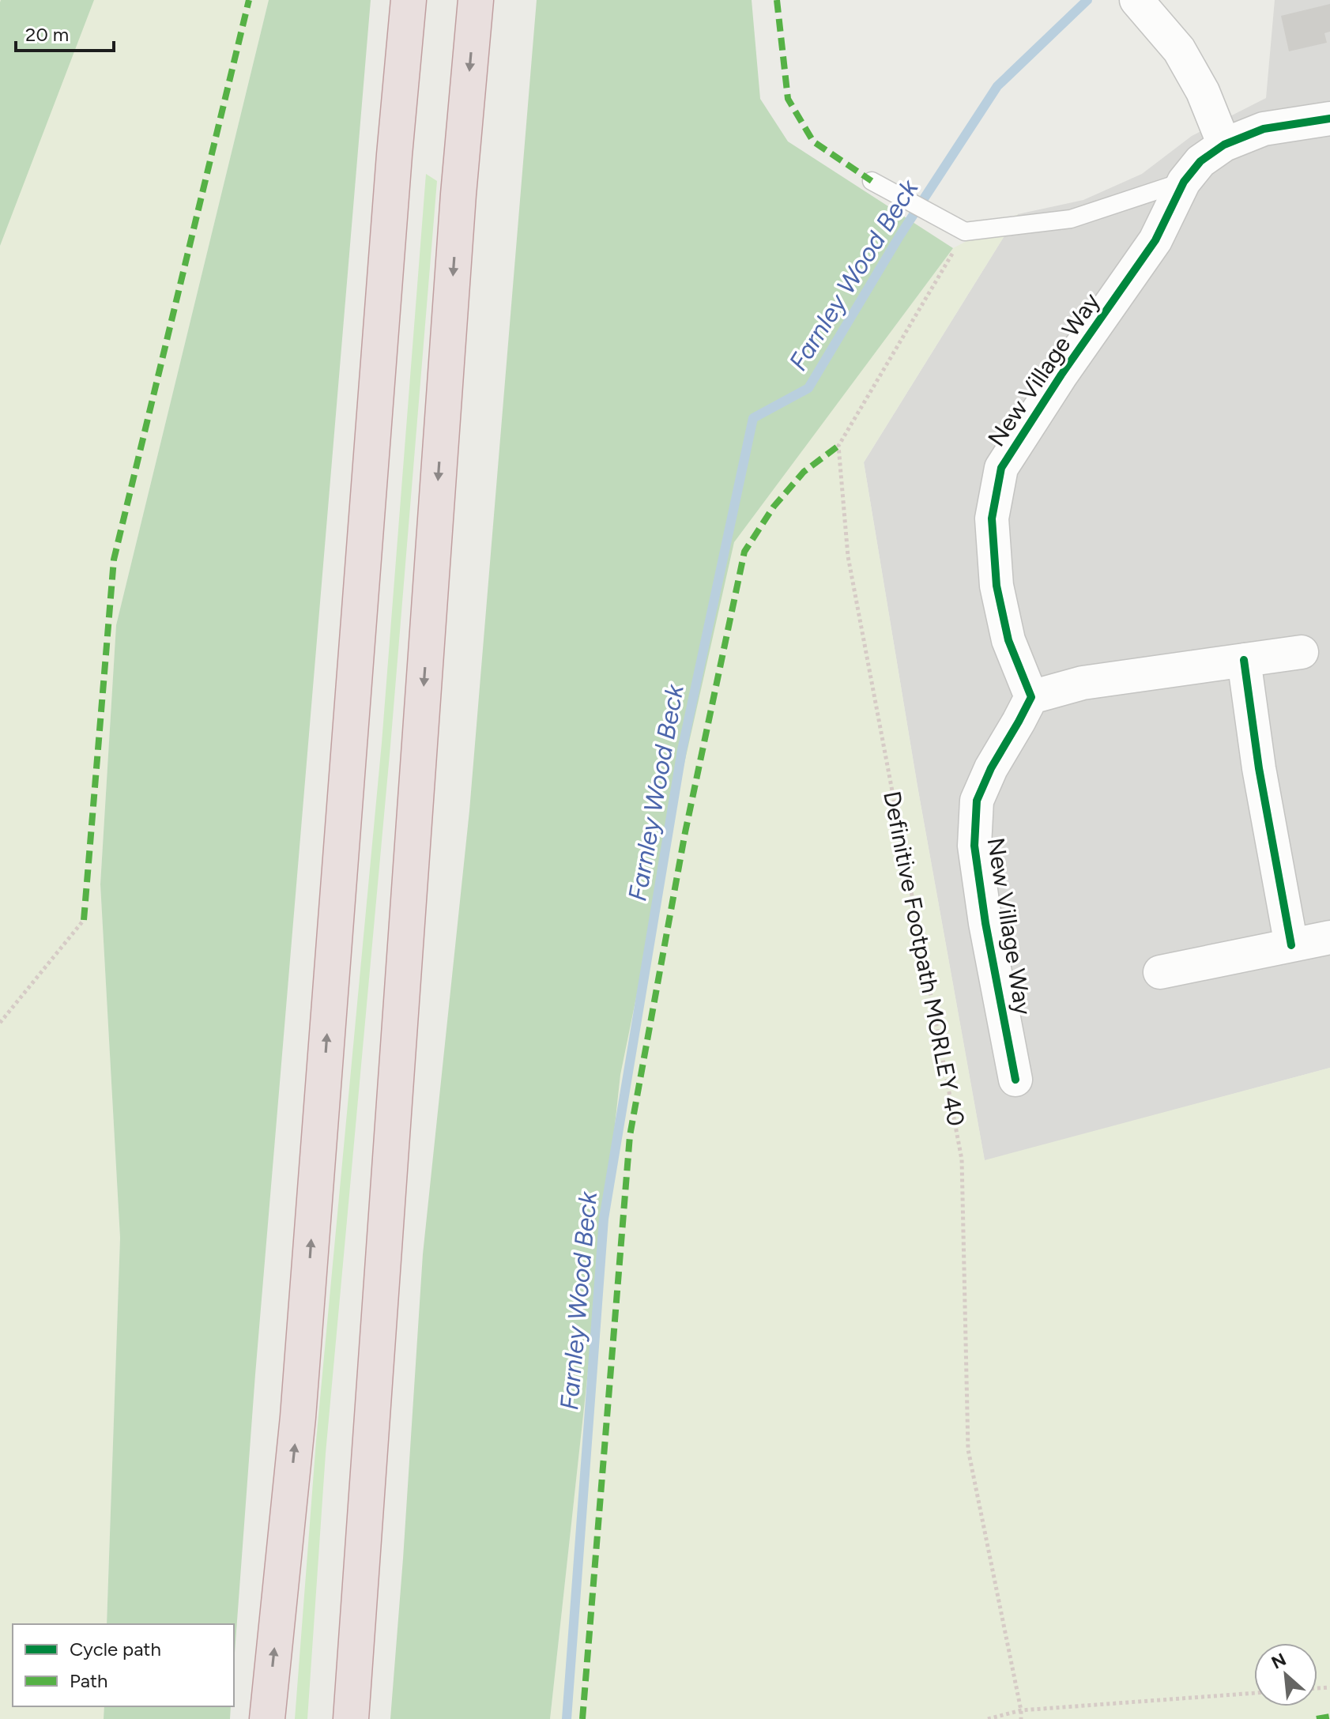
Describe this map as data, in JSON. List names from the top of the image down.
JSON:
{
  "streets": {
    "street": ["New Village Way"],
    "path": ["Definitive Footpath MORLEY 40"]
  },
  "water": ["Farnley Wood Beck"],
  "legend": ["Cycle path", "Path"],
  "scale_bar": "20 m",
  "north": "top left"
}
